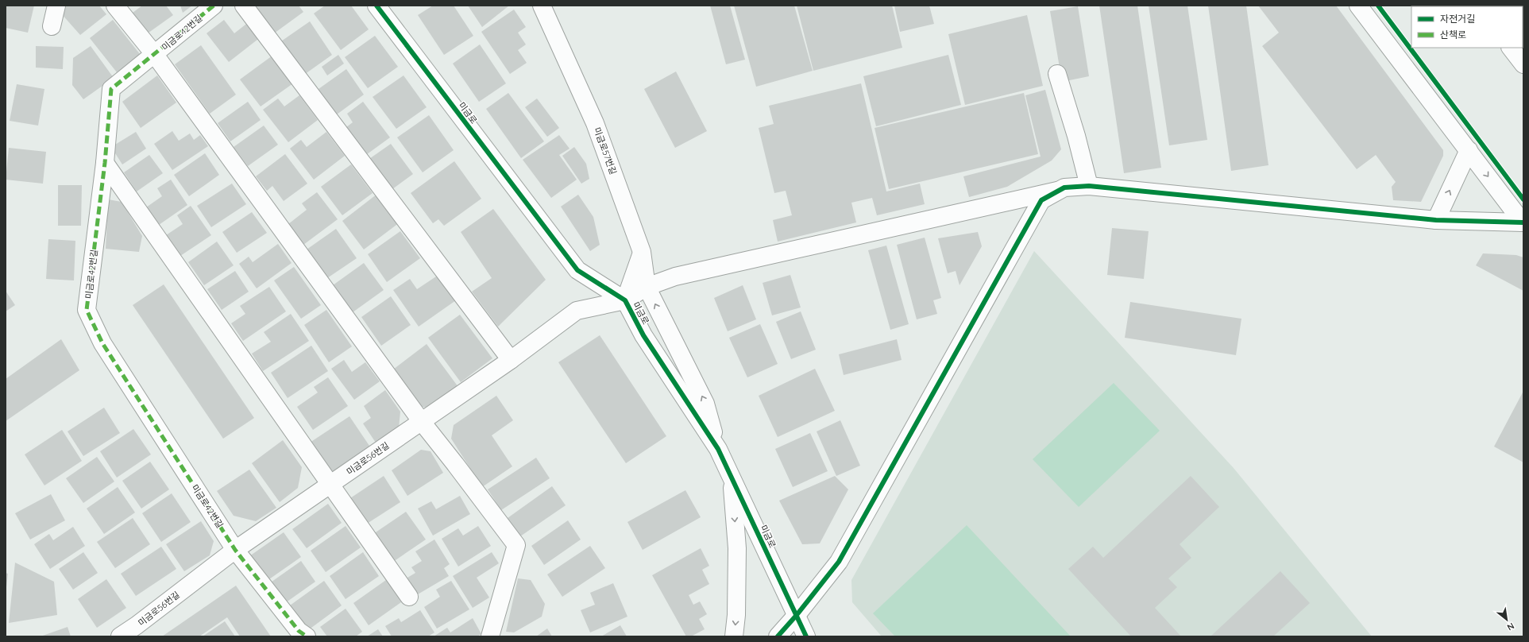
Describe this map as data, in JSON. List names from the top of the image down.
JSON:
{
  "streets": {
    "street": [
      "미금로42번길",
      "미금로",
      "미금로57번길",
      "미금로56번길"
    ]
  },
  "crossings": [
    ["미금로42번길", "미금로56번길"],
    ["미금로", "미금로57번길"],
    ["미금로", "미금로56번길"],
    ["미금로57번길", "미금로56번길"]
  ],
  "one_way": ["미금로57번길"],
  "legend": ["자전거길", "산책로"],
  "north": "bottom right"
}
